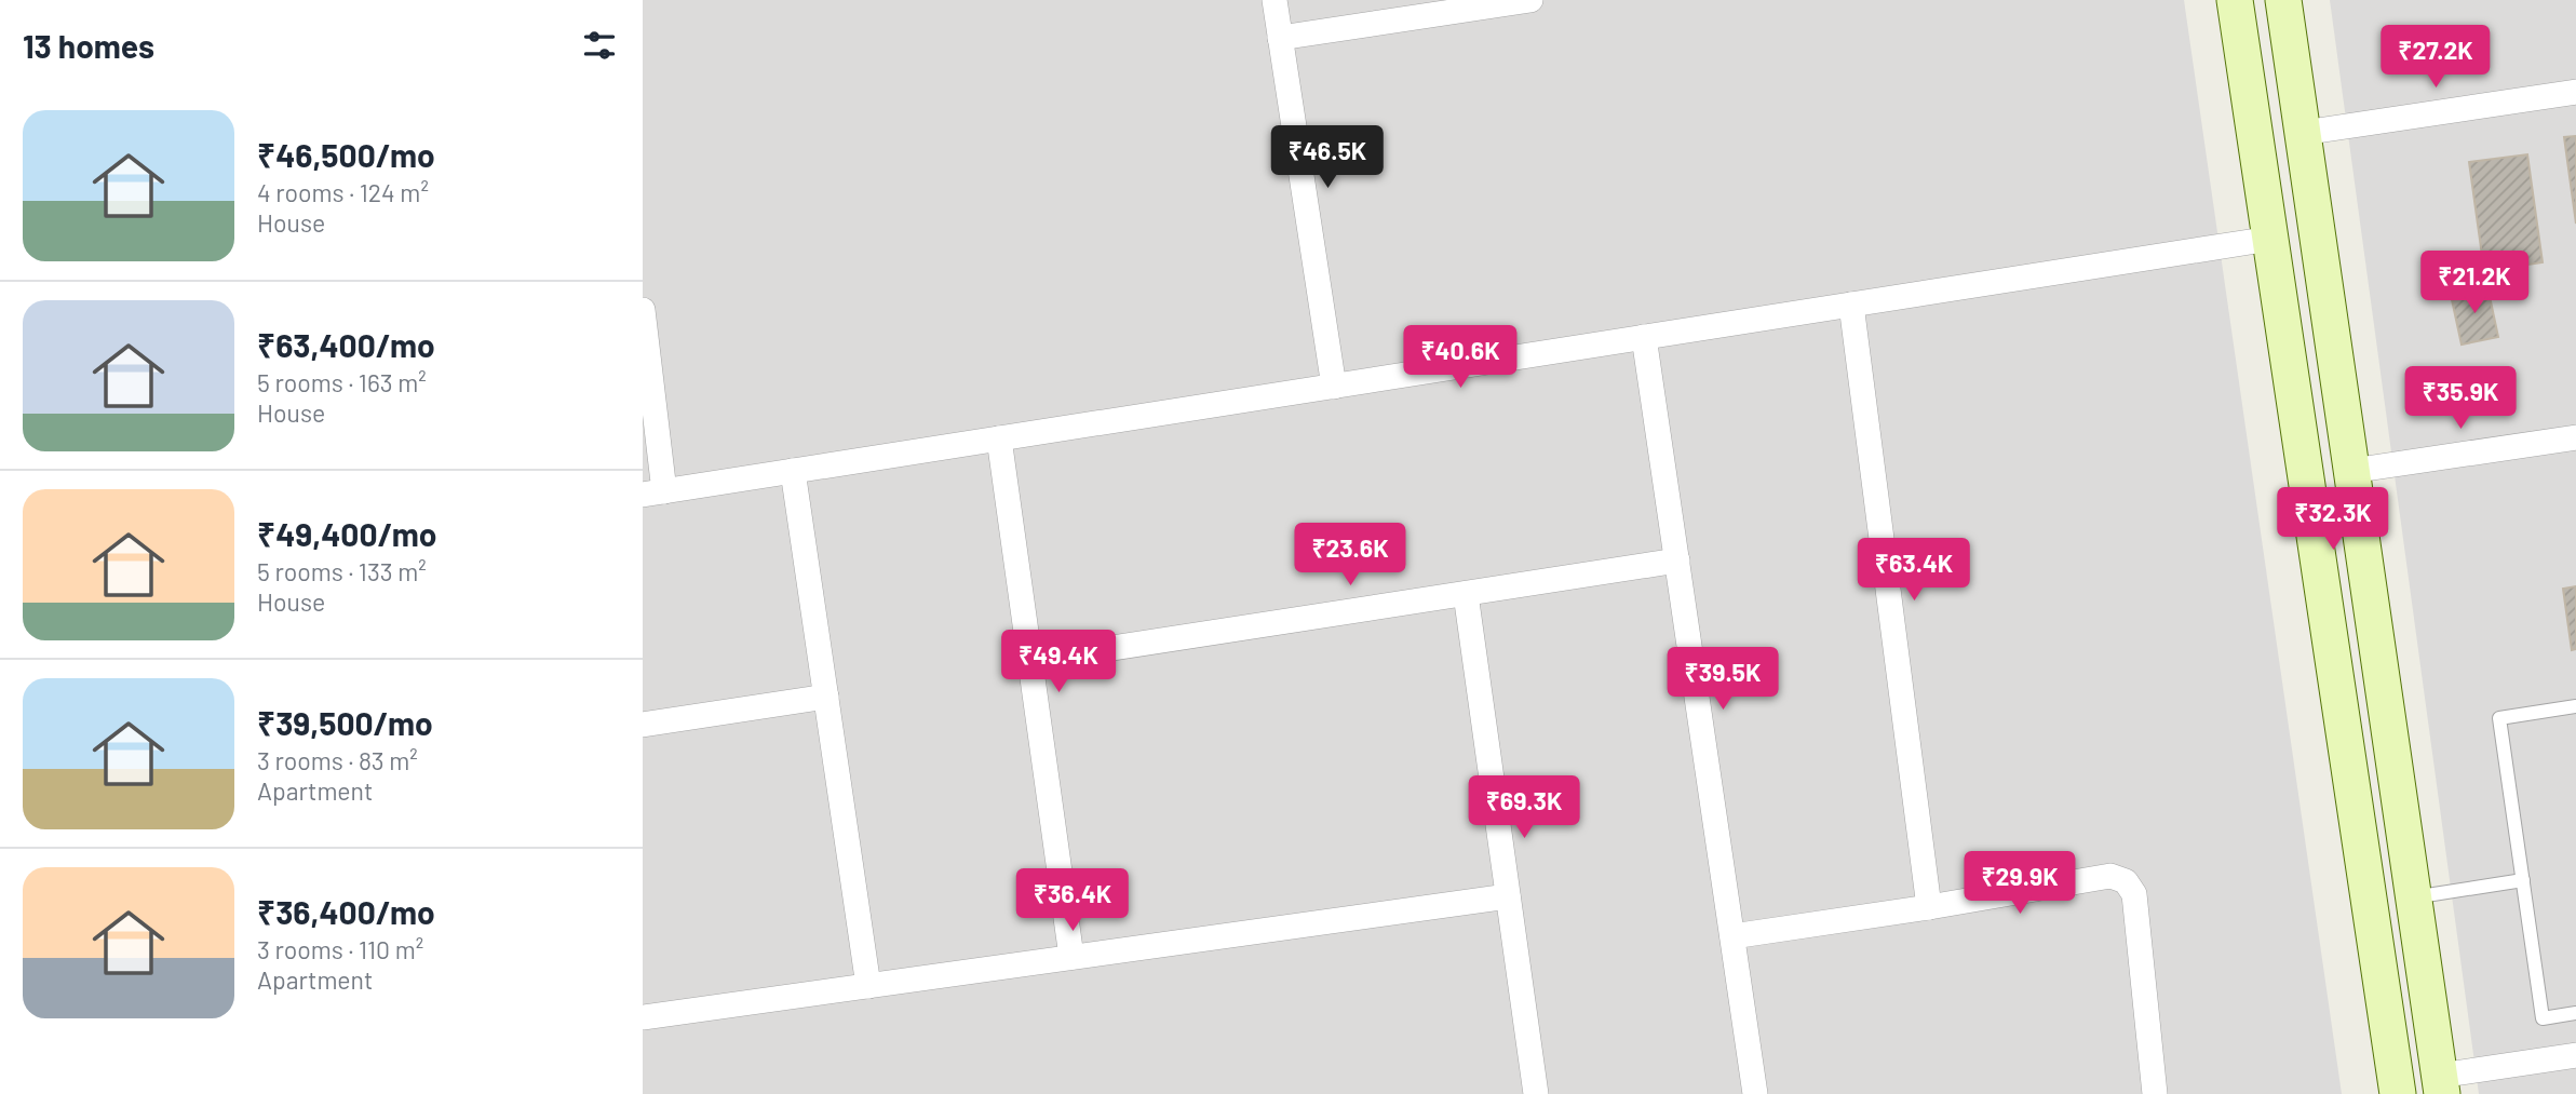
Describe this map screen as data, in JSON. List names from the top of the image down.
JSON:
{
  "page": {
    "heading": "13 homes",
    "price": [
      "₹27.2K",
      "₹46.5K",
      "₹21.2K",
      "₹40.6K",
      "₹35.9K",
      "₹32.3K",
      "₹23.6K",
      "₹63.4K",
      "₹49.4K",
      "₹39.5K",
      "₹69.3K",
      "₹29.9K",
      "₹36.4K"
    ],
    "list": [
      {
        "name": "₹46,500/mo",
        "note": "4 rooms · 124 m² · House"
      },
      {
        "name": "₹63,400/mo",
        "note": "5 rooms · 163 m² · House"
      },
      {
        "name": "₹49,400/mo",
        "note": "5 rooms · 133 m² · House"
      },
      {
        "name": "₹39,500/mo",
        "note": "3 rooms · 83 m² · Apartment"
      },
      {
        "name": "₹36,400/mo",
        "note": "3 rooms · 110 m² · Apartment"
      }
    ]
  }
}
